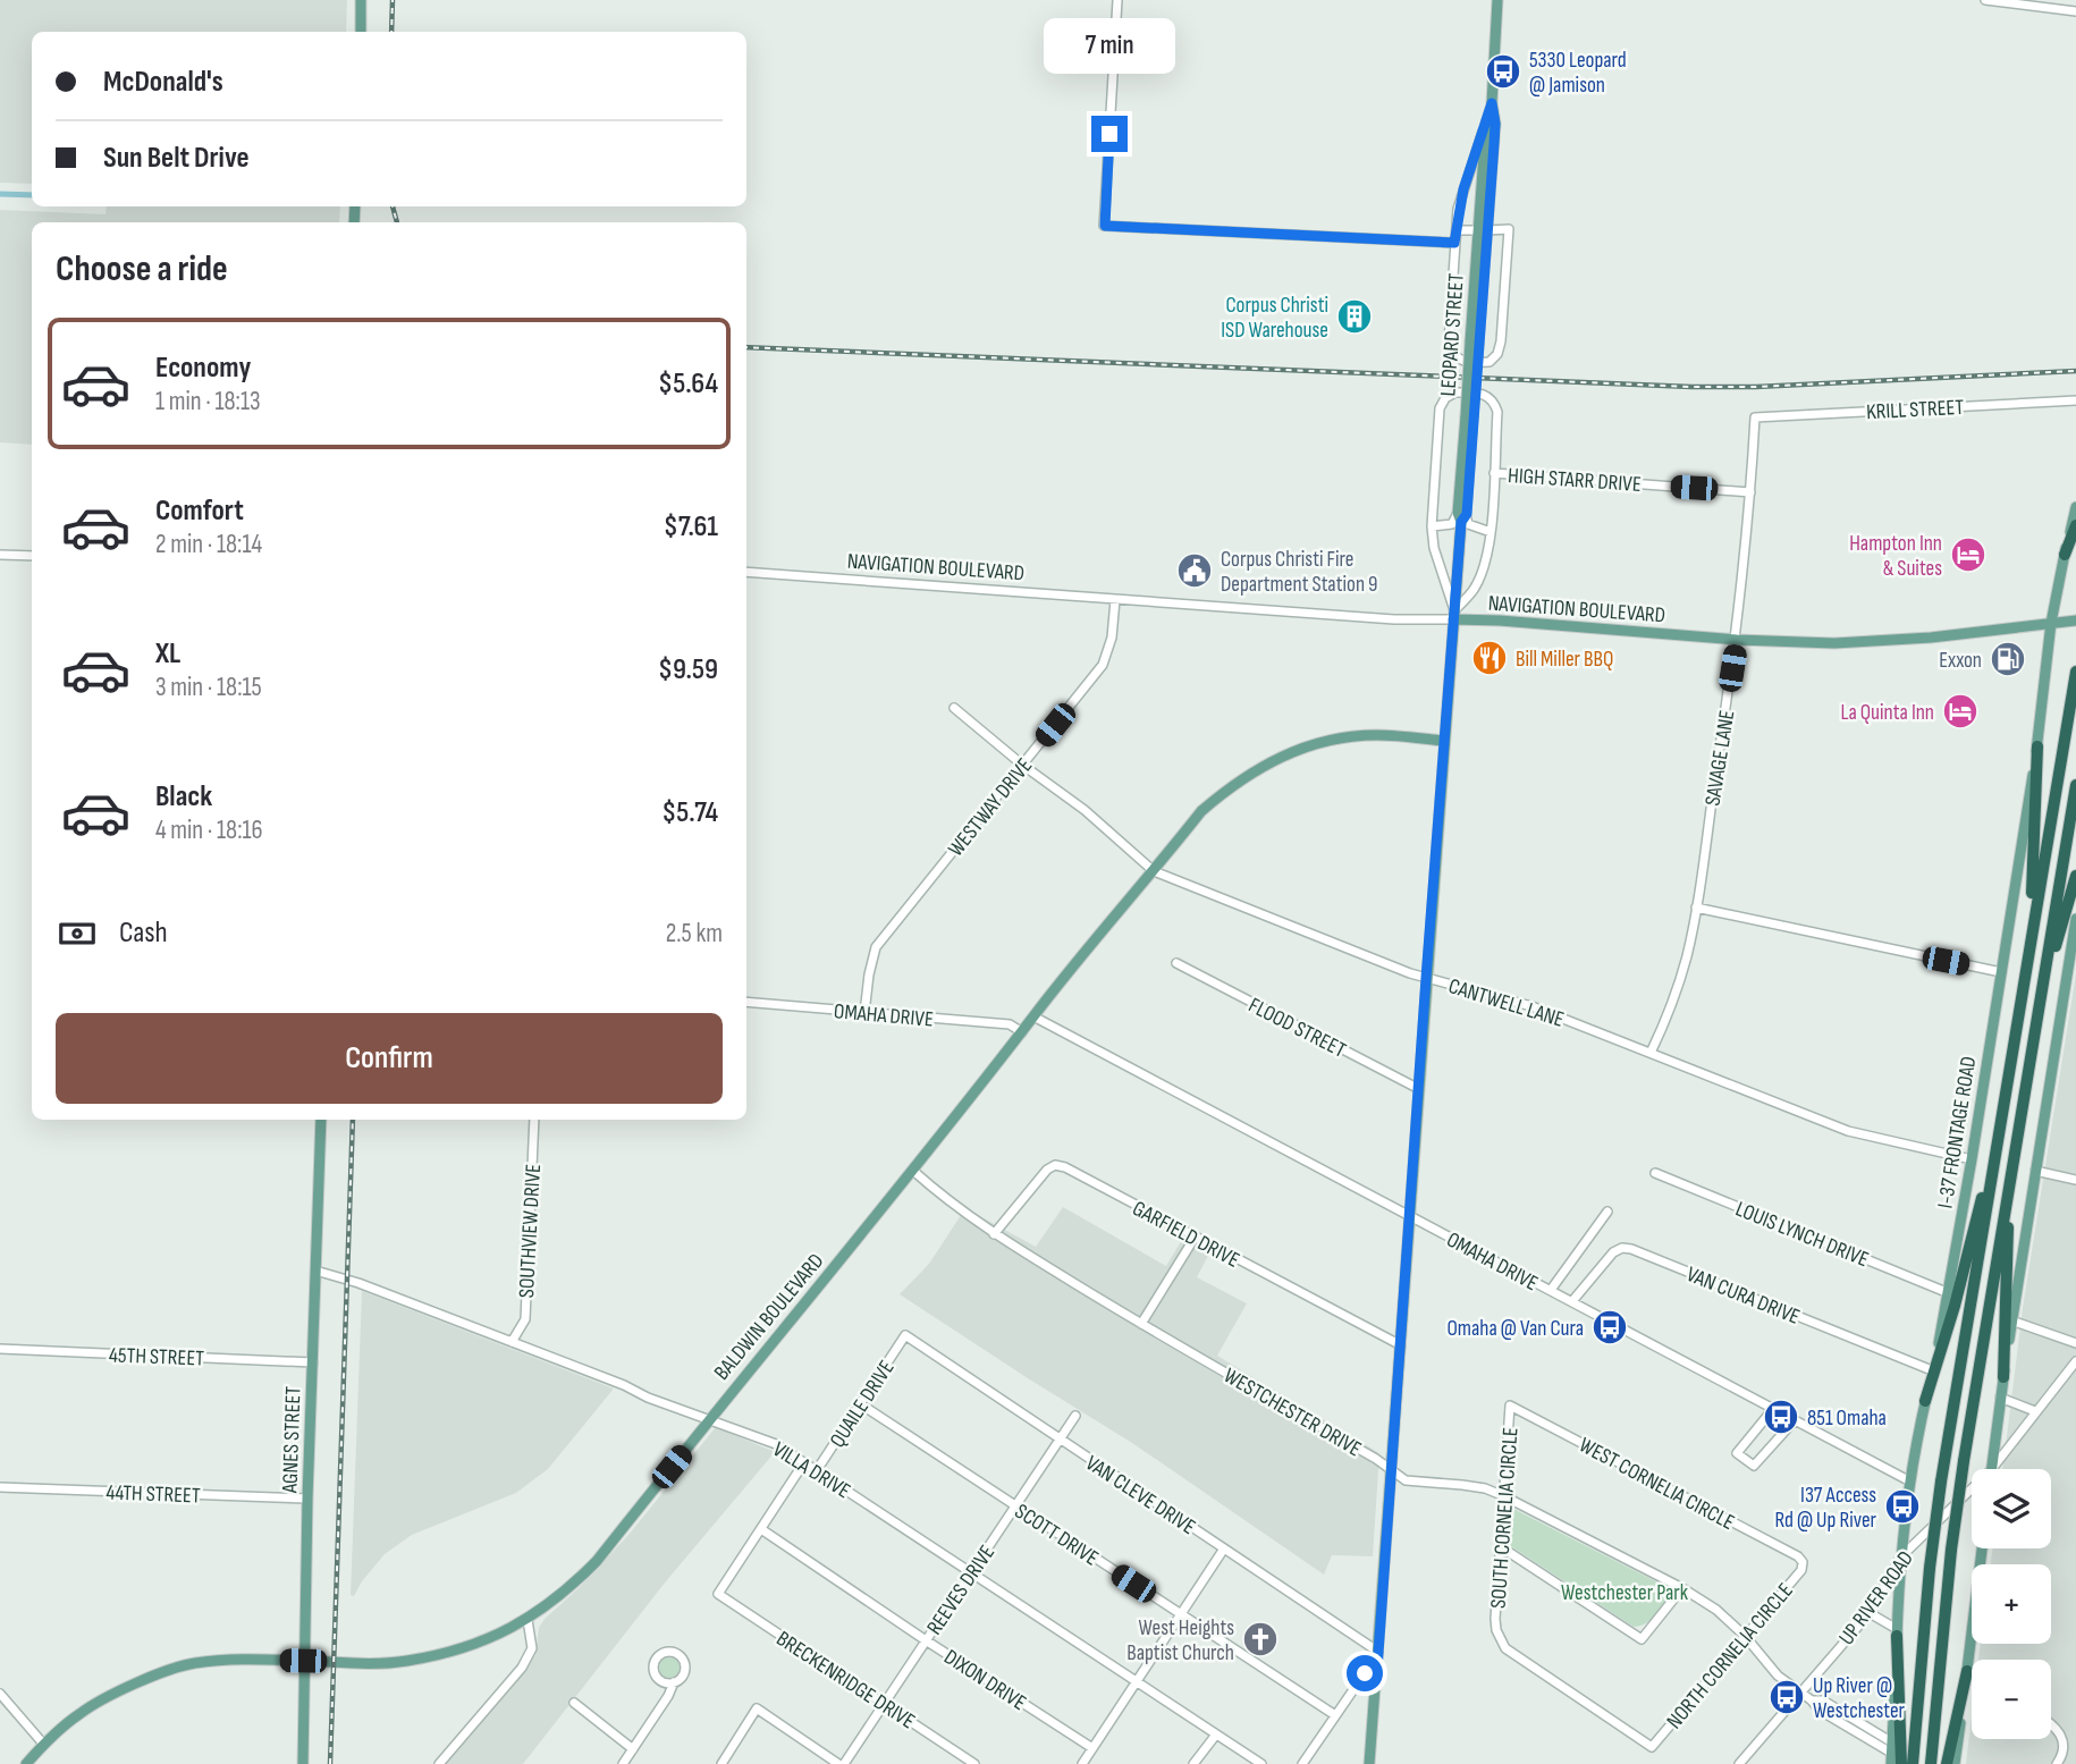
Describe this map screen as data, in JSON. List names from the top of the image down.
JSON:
{
  "streets": {
    "main road": [
      "LEOPARD STREET",
      "NAVIGATION BOULEVARD",
      "I-37 FRONTAGE ROAD",
      "BALDWIN BOULEVARD",
      "AGNES STREET"
    ],
    "street": [
      "KRILL STREET",
      "HIGH STARR DRIVE",
      "SAVAGE LANE",
      "WESTWAY DRIVE",
      "CANTWELL LANE",
      "OMAHA DRIVE",
      "FLOOD STREET",
      "SOUTHVIEW DRIVE",
      "GARFIELD DRIVE",
      "LOUIS LYNCH DRIVE",
      "VAN CURA DRIVE",
      "45TH STREET",
      "QUAILE DRIVE",
      "WESTCHESTER DRIVE",
      "VILLA DRIVE",
      "WEST CORNELIA CIRCLE",
      "44TH STREET",
      "VAN CLEVE DRIVE",
      "SOUTH CORNELIA CIRCLE",
      "SCOTT DRIVE",
      "REEVES DRIVE",
      "UP RIVER ROAD",
      "NORTH CORNELIA CIRCLE",
      "BRECKENRIDGE DRIVE",
      "DIXON DRIVE"
    ]
  },
  "crossings": [
    ["LEOPARD STREET", "NAVIGATION BOULEVARD"],
    ["LEOPARD STREET", "CANTWELL LANE"],
    ["LEOPARD STREET", "OMAHA DRIVE"],
    ["LEOPARD STREET", "FLOOD STREET"],
    ["LEOPARD STREET", "GARFIELD DRIVE"],
    ["LEOPARD STREET", "BALDWIN BOULEVARD"],
    ["LEOPARD STREET", "WESTCHESTER DRIVE"],
    ["LEOPARD STREET", "VAN CLEVE DRIVE"],
    ["KRILL STREET", "SAVAGE LANE"],
    ["HIGH STARR DRIVE", "SAVAGE LANE"],
    ["NAVIGATION BOULEVARD", "SAVAGE LANE"],
    ["NAVIGATION BOULEVARD", "WESTWAY DRIVE"],
    ["NAVIGATION BOULEVARD", "I-37 FRONTAGE ROAD"],
    ["SAVAGE LANE", "CANTWELL LANE"],
    ["WESTWAY DRIVE", "CANTWELL LANE"],
    ["WESTWAY DRIVE", "OMAHA DRIVE"],
    ["CANTWELL LANE", "I-37 FRONTAGE ROAD"],
    ["CANTWELL LANE", "BALDWIN BOULEVARD"],
    ["OMAHA DRIVE", "I-37 FRONTAGE ROAD"],
    ["OMAHA DRIVE", "VAN CURA DRIVE"],
    ["OMAHA DRIVE", "BALDWIN BOULEVARD"],
    ["I-37 FRONTAGE ROAD", "LOUIS LYNCH DRIVE"],
    ["I-37 FRONTAGE ROAD", "VAN CURA DRIVE"],
    ["I-37 FRONTAGE ROAD", "WESTCHESTER DRIVE"],
    ["I-37 FRONTAGE ROAD", "UP RIVER ROAD"],
    ["SOUTHVIEW DRIVE", "VILLA DRIVE"],
    ["GARFIELD DRIVE", "WESTCHESTER DRIVE"],
    ["BALDWIN BOULEVARD", "WESTCHESTER DRIVE"],
    ["BALDWIN BOULEVARD", "AGNES STREET"],
    ["BALDWIN BOULEVARD", "VILLA DRIVE"],
    ["45TH STREET", "AGNES STREET"],
    ["QUAILE DRIVE", "VILLA DRIVE"],
    ["QUAILE DRIVE", "VAN CLEVE DRIVE"],
    ["QUAILE DRIVE", "SCOTT DRIVE"],
    ["QUAILE DRIVE", "BRECKENRIDGE DRIVE"],
    ["QUAILE DRIVE", "DIXON DRIVE"],
    ["WESTCHESTER DRIVE", "SOUTH CORNELIA CIRCLE"],
    ["WESTCHESTER DRIVE", "UP RIVER ROAD"],
    ["WESTCHESTER DRIVE", "NORTH CORNELIA CIRCLE"],
    ["AGNES STREET", "VILLA DRIVE"],
    ["AGNES STREET", "44TH STREET"],
    ["VILLA DRIVE", "REEVES DRIVE"],
    ["WEST CORNELIA CIRCLE", "SOUTH CORNELIA CIRCLE"],
    ["WEST CORNELIA CIRCLE", "NORTH CORNELIA CIRCLE"],
    ["VAN CLEVE DRIVE", "REEVES DRIVE"],
    ["SOUTH CORNELIA CIRCLE", "NORTH CORNELIA CIRCLE"],
    ["SCOTT DRIVE", "REEVES DRIVE"],
    ["REEVES DRIVE", "BRECKENRIDGE DRIVE"],
    ["REEVES DRIVE", "DIXON DRIVE"]
  ],
  "parks": ["Westchester Park"],
  "places": {
    "bus stop": [
      "5330 Leopard @ Jamison",
      "Omaha @ Van Cura",
      "851 Omaha",
      "I37 Access Rd @ Up River",
      "Up River @ Westchester"
    ],
    "building": ["Corpus Christi ISD Warehouse"],
    "hotel": ["Hampton Inn & Suites", "La Quinta Inn"],
    "public building": ["Corpus Christi Fire Department Station 9"],
    "restaurant": ["Bill Miller BBQ"],
    "fuel station": ["Exxon"],
    "church": ["West Heights Baptist Church"]
  },
  "page": {
    "bubble": "7 min",
    "banner": ["McDonald's", "Sun Belt Drive"],
    "heading": "Choose a ride",
    "list": [
      {
        "name": "Economy",
        "note": "1 min · 18:13",
        "value": "$5.64"
      },
      {
        "name": "Comfort",
        "note": "2 min · 18:14",
        "value": "$7.61"
      },
      {
        "name": "XL",
        "note": "3 min · 18:15",
        "value": "$9.59"
      },
      {
        "name": "Black",
        "note": "4 min · 18:16",
        "value": "$5.74"
      }
    ],
    "pay": ["Cash", "2.5 km"],
    "buttons": "Confirm",
    "map_buttons": ["+", "−"]
  }
}
